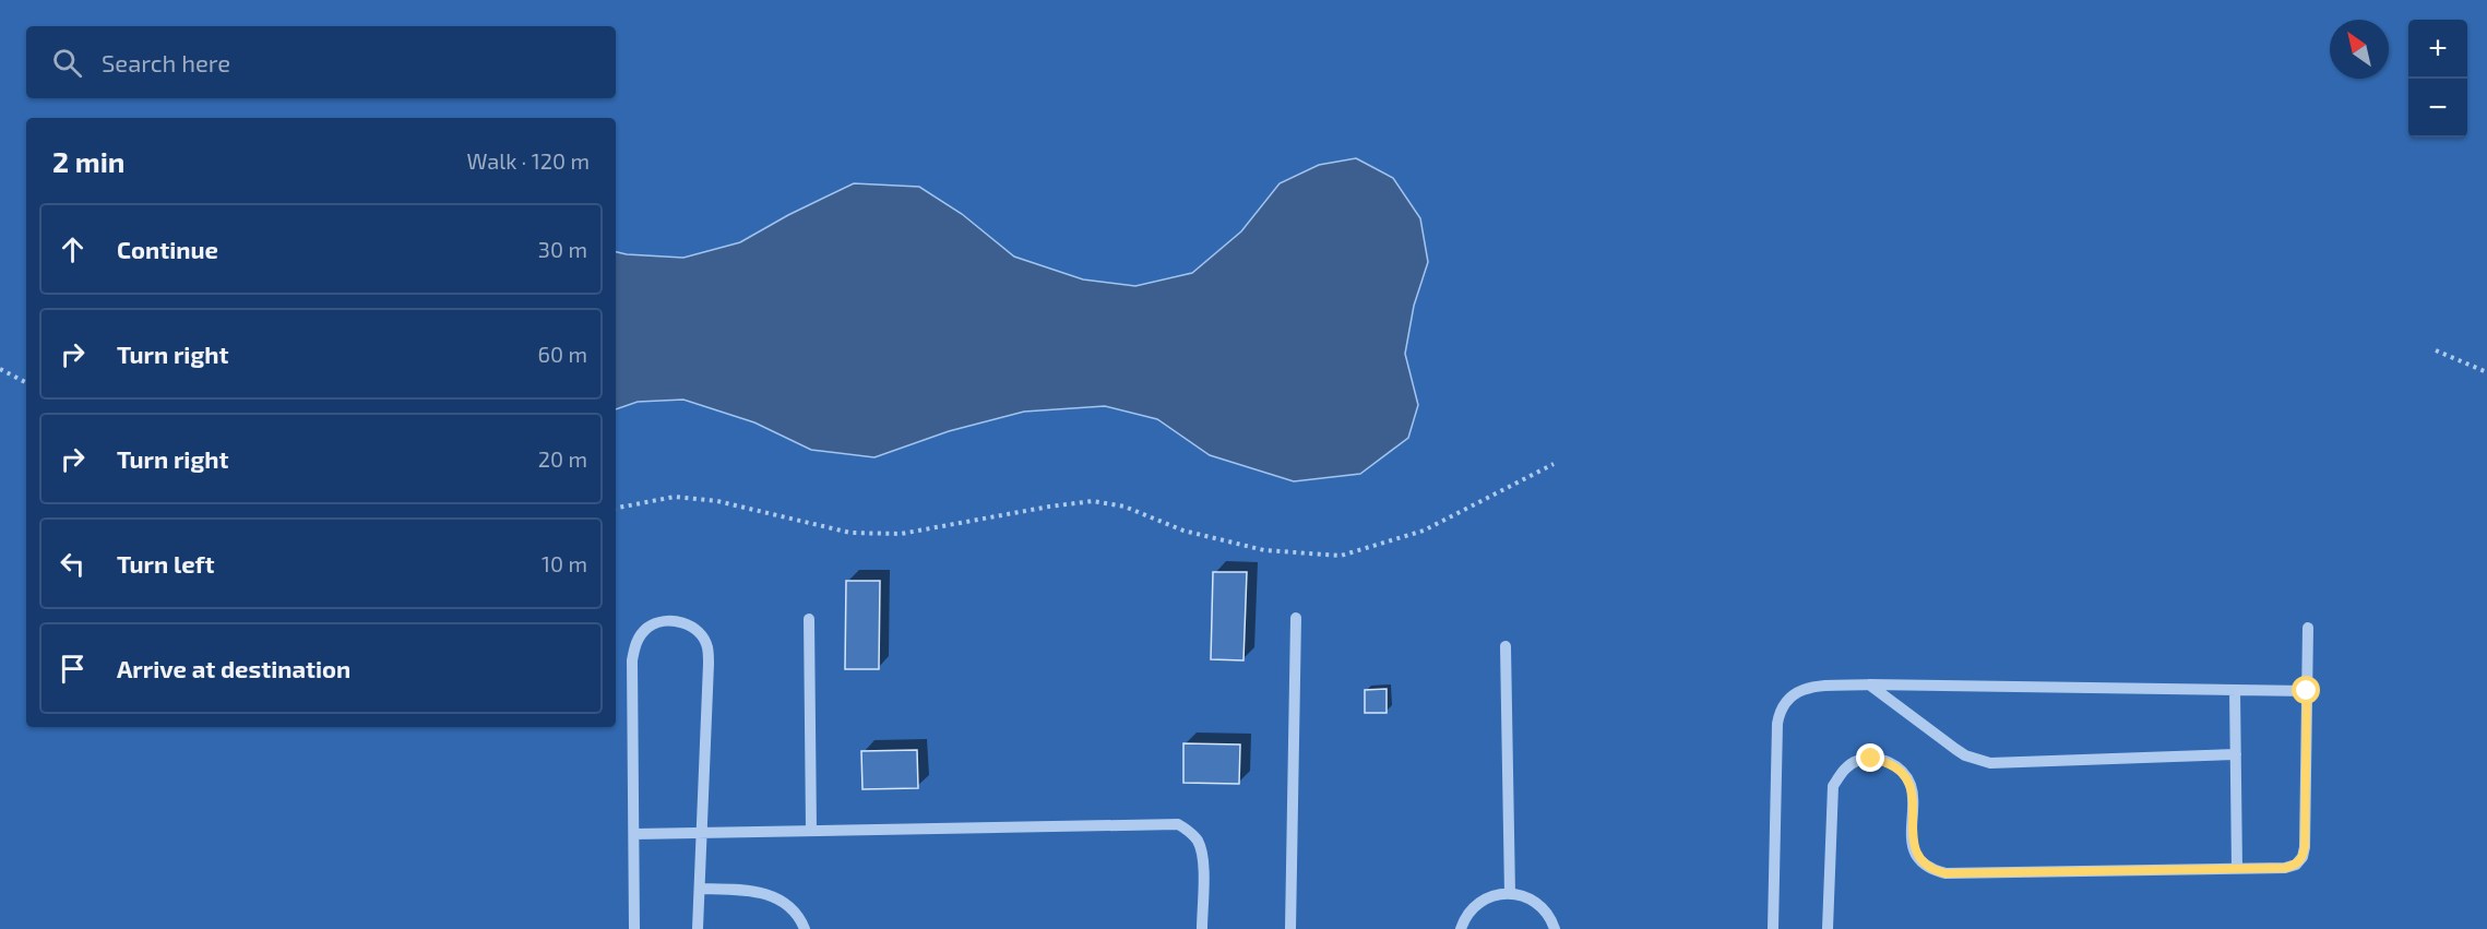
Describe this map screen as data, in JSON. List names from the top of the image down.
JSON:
{
  "north": "top left",
  "page": {
    "map_buttons": ["+", "−"],
    "search": "Search here",
    "heading": ["2 min", "Walk · 120 m"],
    "list": [
      ["Continue", "30 m"],
      ["Turn right", "60 m"],
      ["Turn right", "20 m"],
      ["Turn left", "10 m"],
      "Arrive at destination"
    ]
  }
}
